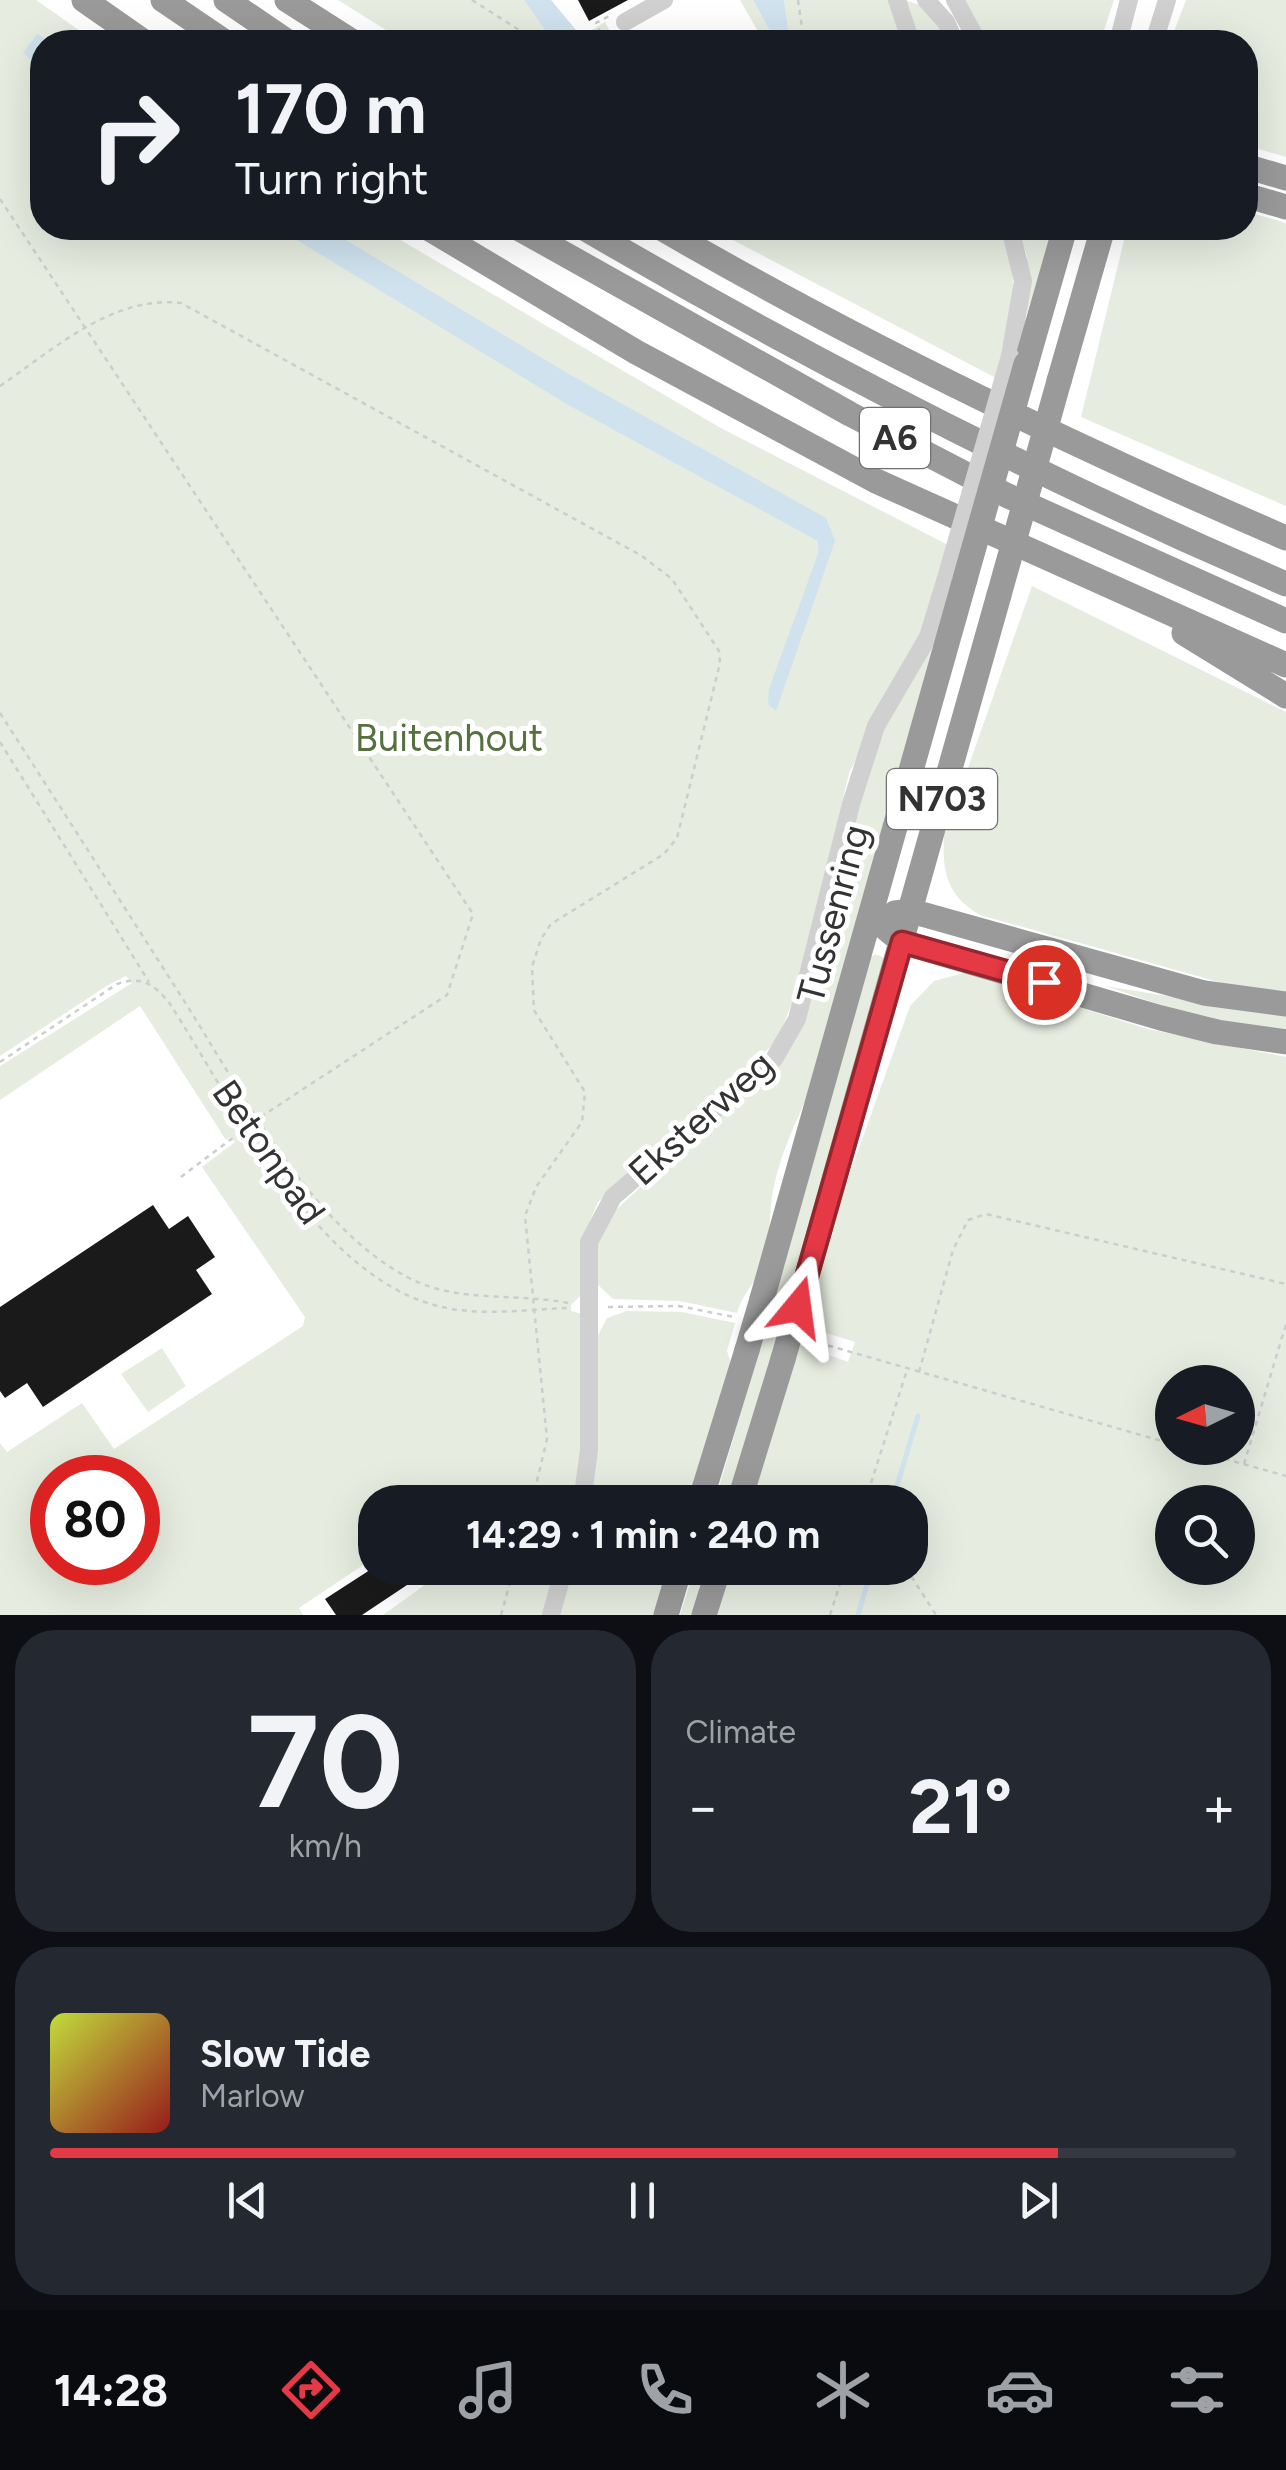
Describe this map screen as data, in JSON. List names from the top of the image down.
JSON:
{
  "streets": {
    "highway": ["A6", "N703", "Tussenring"],
    "street": ["Eksterweg"],
    "path": ["Betonpad"]
  },
  "crossings": [
    ["Tussenring", "Eksterweg"],
    ["Eksterweg", "Betonpad"]
  ],
  "parks": ["Buitenhout"],
  "north": "left",
  "page": {
    "turn": ["170 m", "Turn right"],
    "limit": "80",
    "trip": "14:29 · 1 min · 240 m",
    "tile": [
      ["70", "km/h"],
      "Climate"
    ],
    "heat": ["−", "21°", "+"],
    "song": ["Slow Tide", "Marlow"],
    "tabs": "14:28"
  }
}
